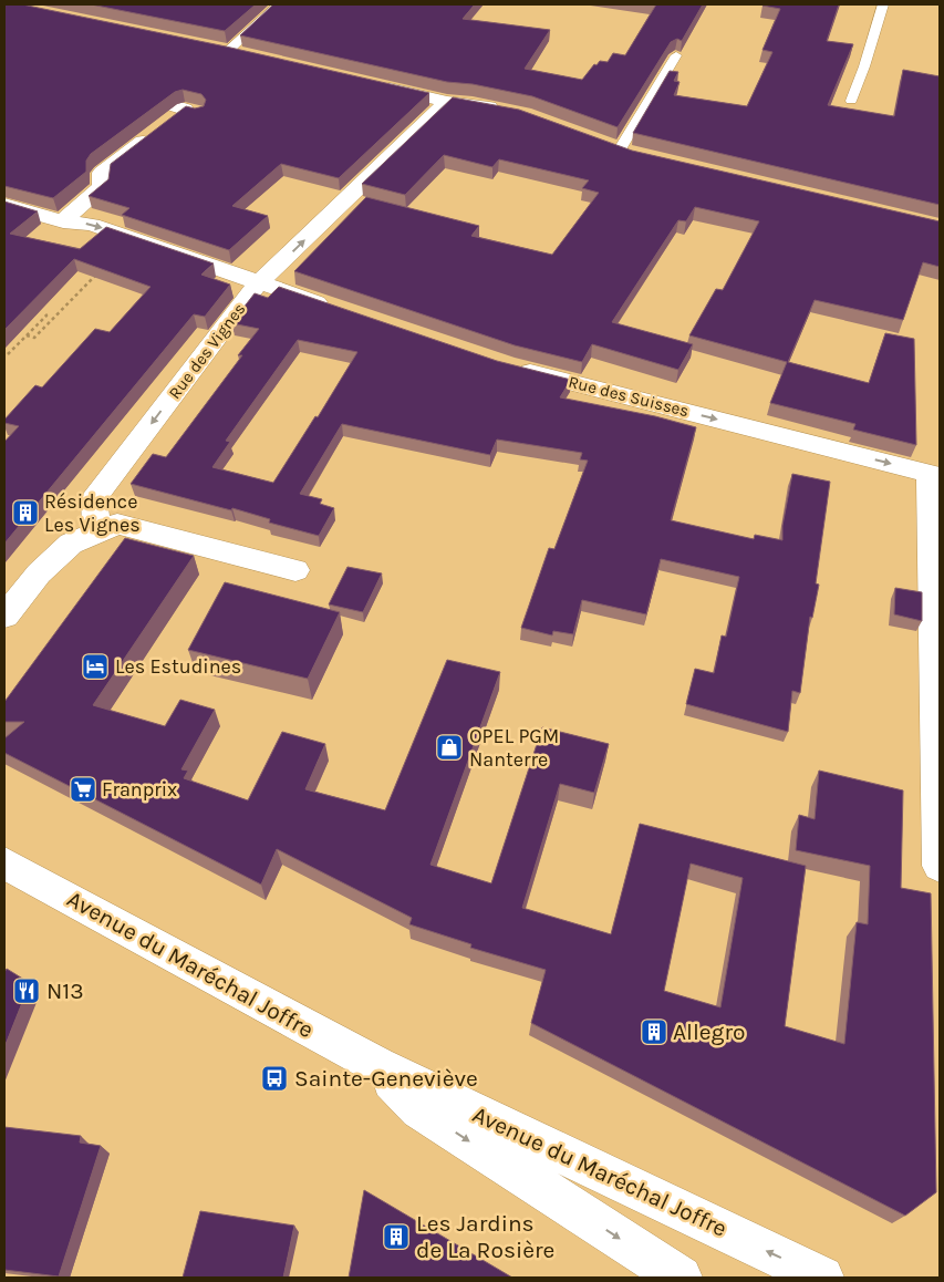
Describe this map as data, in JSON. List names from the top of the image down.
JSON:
{
  "streets": {
    "street": ["Rue des Vignes", "Rue des Suisses", "Avenue du Maréchal Joffre"]
  },
  "one_way": ["Rue des Suisses"],
  "places": {
    "building": ["Résidence Les Vignes", "Allegro", "Les Jardins de La Rosière"],
    "hotel": ["Les Estudines"],
    "shop": ["OPEL PGM Nanterre"],
    "supermarket": ["Franprix"],
    "restaurant": ["N13"],
    "bus stop": ["Sainte-Geneviève"]
  }
}
